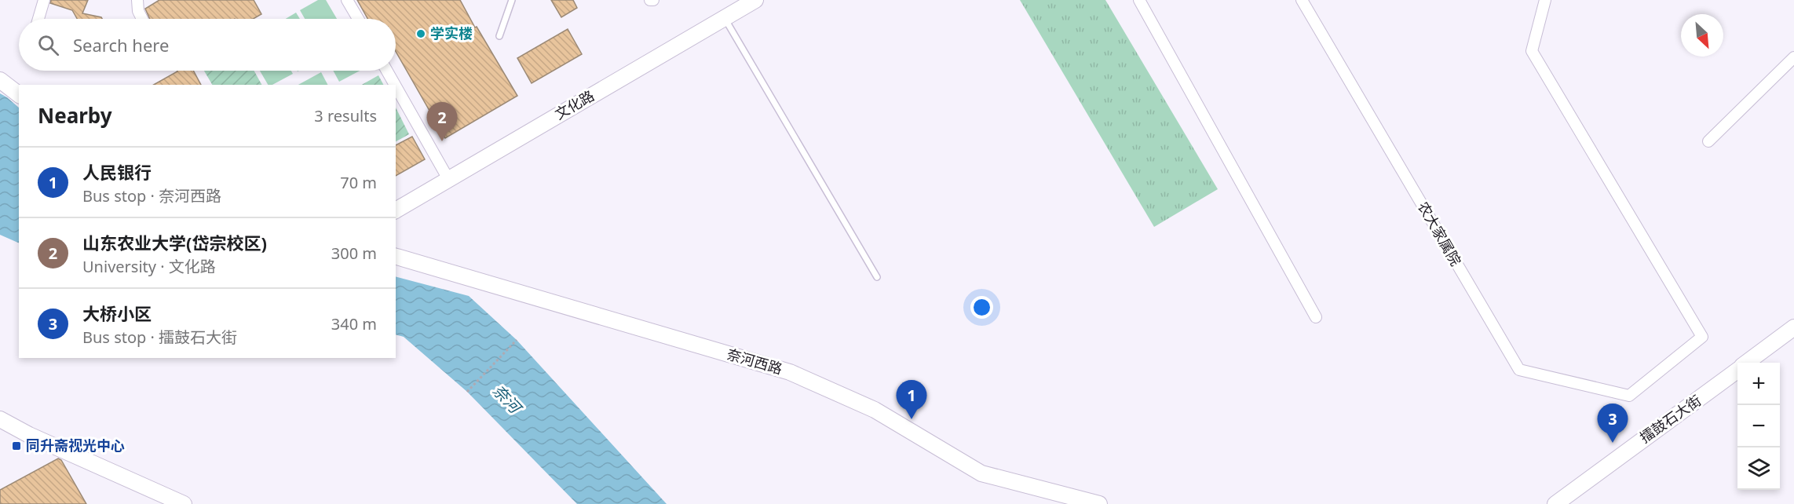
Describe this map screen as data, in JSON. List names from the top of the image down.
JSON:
{
  "streets": {
    "street": [
      "文化路",
      "农大家属院",
      "奈河西路",
      "擂鼓石大街"
    ]
  },
  "water": ["奈河"],
  "places": {
    "other": ["学实楼"],
    "transit": ["同升斋视光中心"]
  },
  "north": "bottom right",
  "page": {
    "search": "Search here",
    "heading": ["Nearby", "3 results"],
    "pins": ["2", "1", "3"],
    "list": [
      {
        "mark": "1",
        "name": "人民银行",
        "note": "Bus stop · 奈河西路",
        "value": "70 m"
      },
      {
        "mark": "2",
        "name": "山东农业大学(岱宗校区)",
        "note": "University · 文化路",
        "value": "300 m"
      },
      {
        "mark": "3",
        "name": "大桥小区",
        "note": "Bus stop · 擂鼓石大街",
        "value": "340 m"
      }
    ],
    "map_buttons": ["+", "−"]
  }
}
